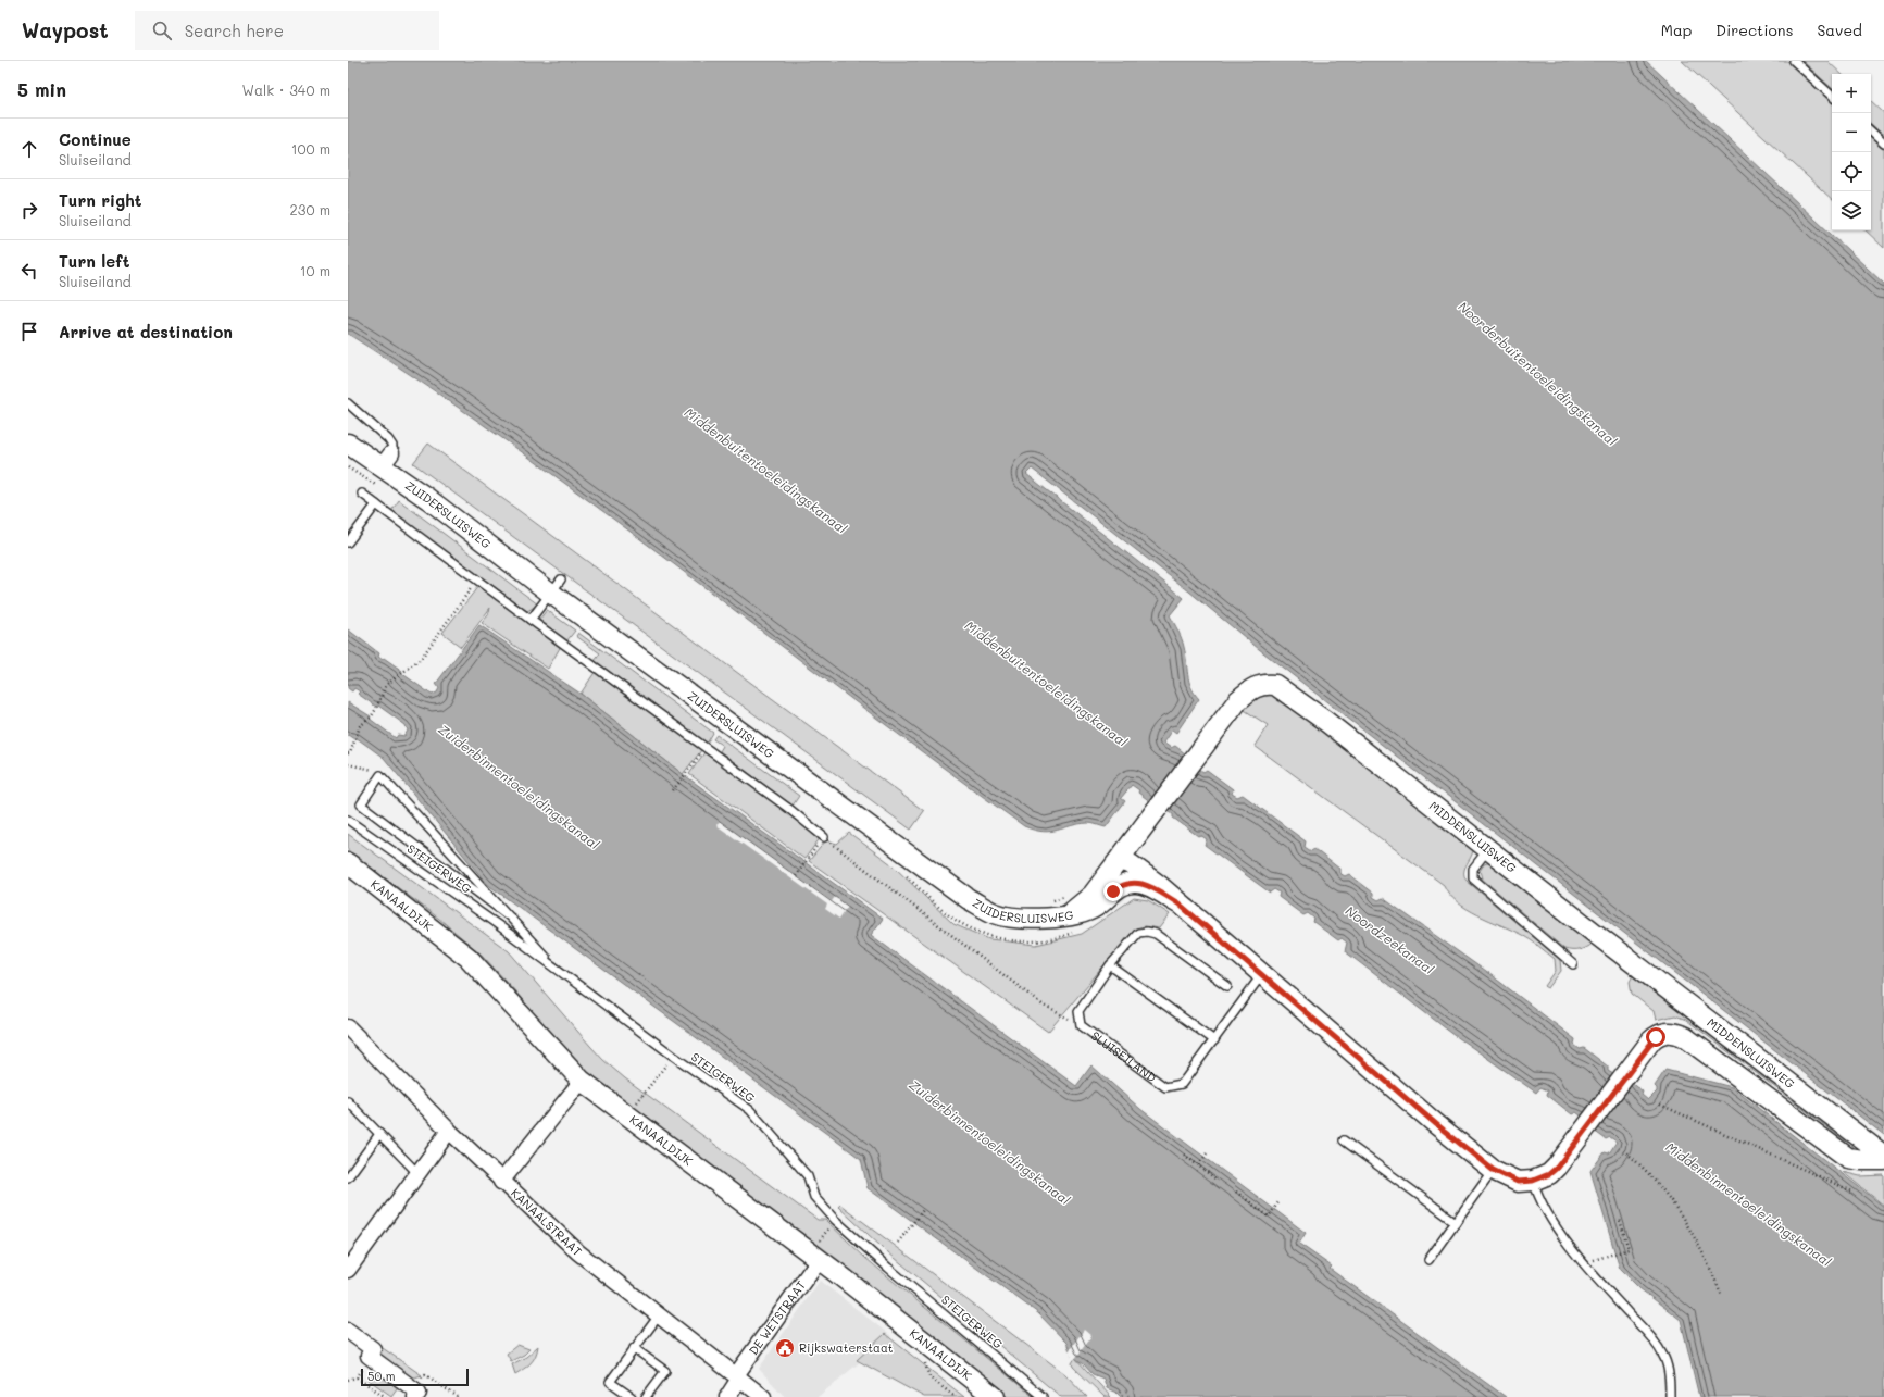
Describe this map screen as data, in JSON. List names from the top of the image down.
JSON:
{
  "streets": {
    "street": [
      "ZUIDERSLUISWEG",
      "MIDDENSLUISWEG",
      "KANAALDIJK",
      "KANAALSTRAAT",
      "DE WETSTRAAT"
    ],
    "lane": ["STEIGERWEG", "SLUISEILAND"]
  },
  "crossings": [
    ["ZUIDERSLUISWEG", "MIDDENSLUISWEG"],
    ["KANAALDIJK", "DE WETSTRAAT"],
    ["KANAALSTRAAT", "DE WETSTRAAT"]
  ],
  "water": [
    "Noorderbuitentoeleidingskanaal",
    "Middenbuitentoeleidingskanaal",
    "Zuiderbinnentoeleidingskanaal",
    "Noordzeekanaal",
    "Middenbinnentoeleidingskanaal"
  ],
  "places": {
    "public building": ["Rijkswaterstaat"]
  },
  "scale_bar": "50 m",
  "page": {
    "header": "Waypost",
    "search": "Search here",
    "nav": ["Map", "Directions", "Saved"],
    "heading": ["5 min", "Walk · 340 m"],
    "map_buttons": ["+", "−"],
    "list": [
      ["Continue", "Sluiseiland", "100 m"],
      ["Turn right", "Sluiseiland", "230 m"],
      ["Turn left", "Sluiseiland", "10 m"],
      "Arrive at destination"
    ],
    "scale": "50 m"
  }
}
